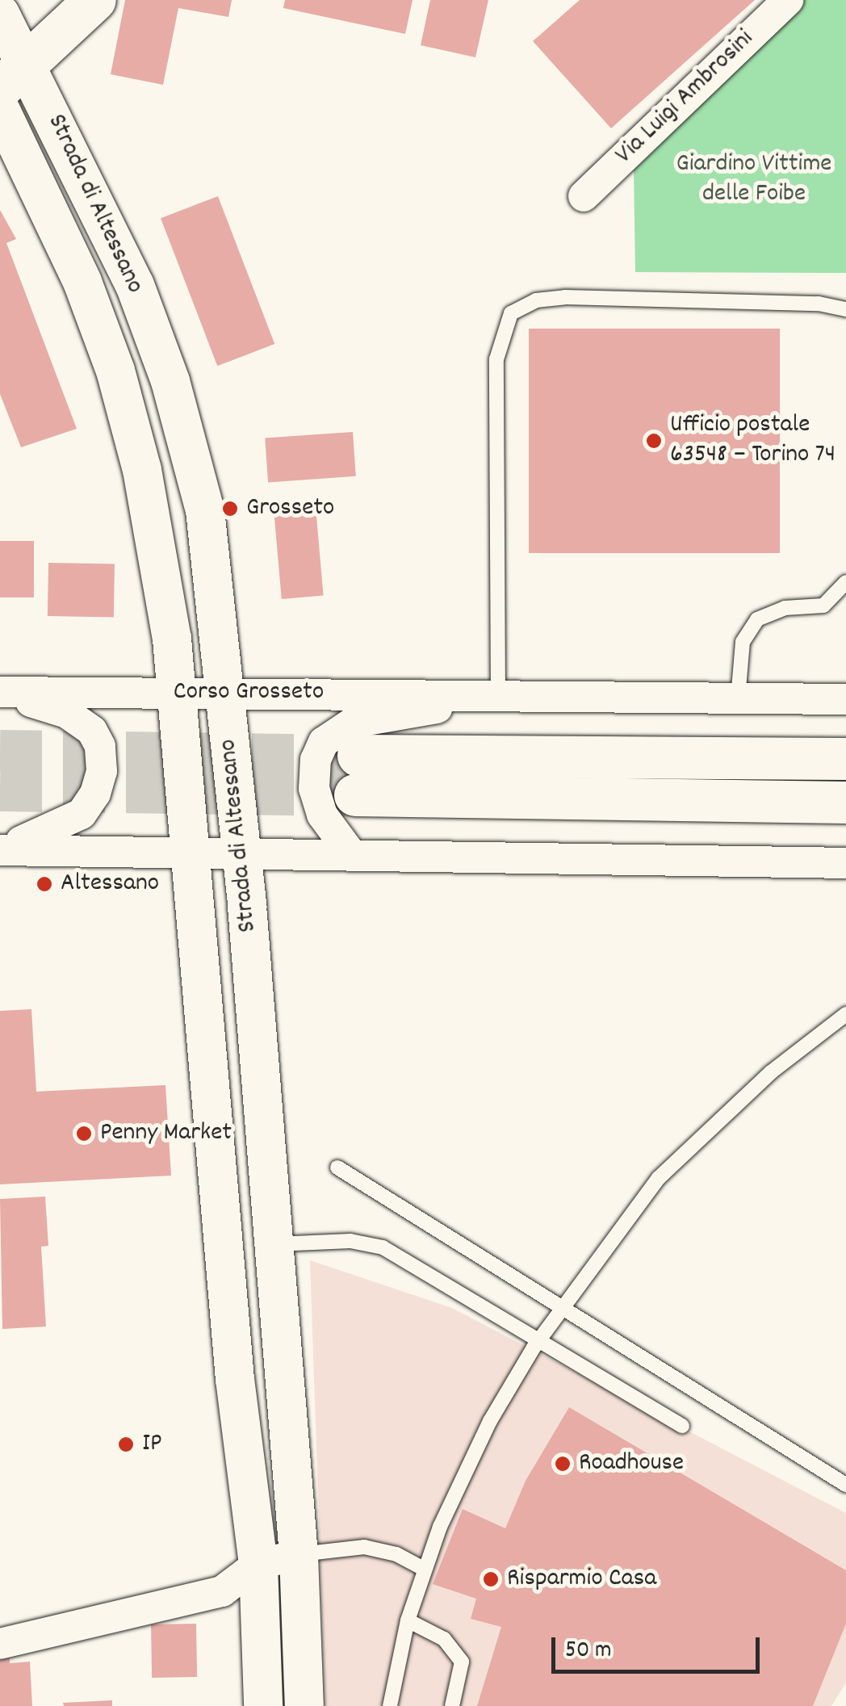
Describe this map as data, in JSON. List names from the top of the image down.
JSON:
{
  "streets": {
    "street": ["Via Luigi Ambrosini", "Strada di Altessano", "Corso Grosseto"]
  },
  "crossings": [
    ["Strada di Altessano", "Corso Grosseto"]
  ],
  "parks": ["Giardino Vittime delle Foibe"],
  "places": [
    "Ufficio postale 63548 – Torino 74",
    "Grosseto",
    "Altessano",
    "Penny Market",
    "IP",
    "Roadhouse",
    "Risparmio Casa"
  ],
  "scale_bar": "50 m"
}
